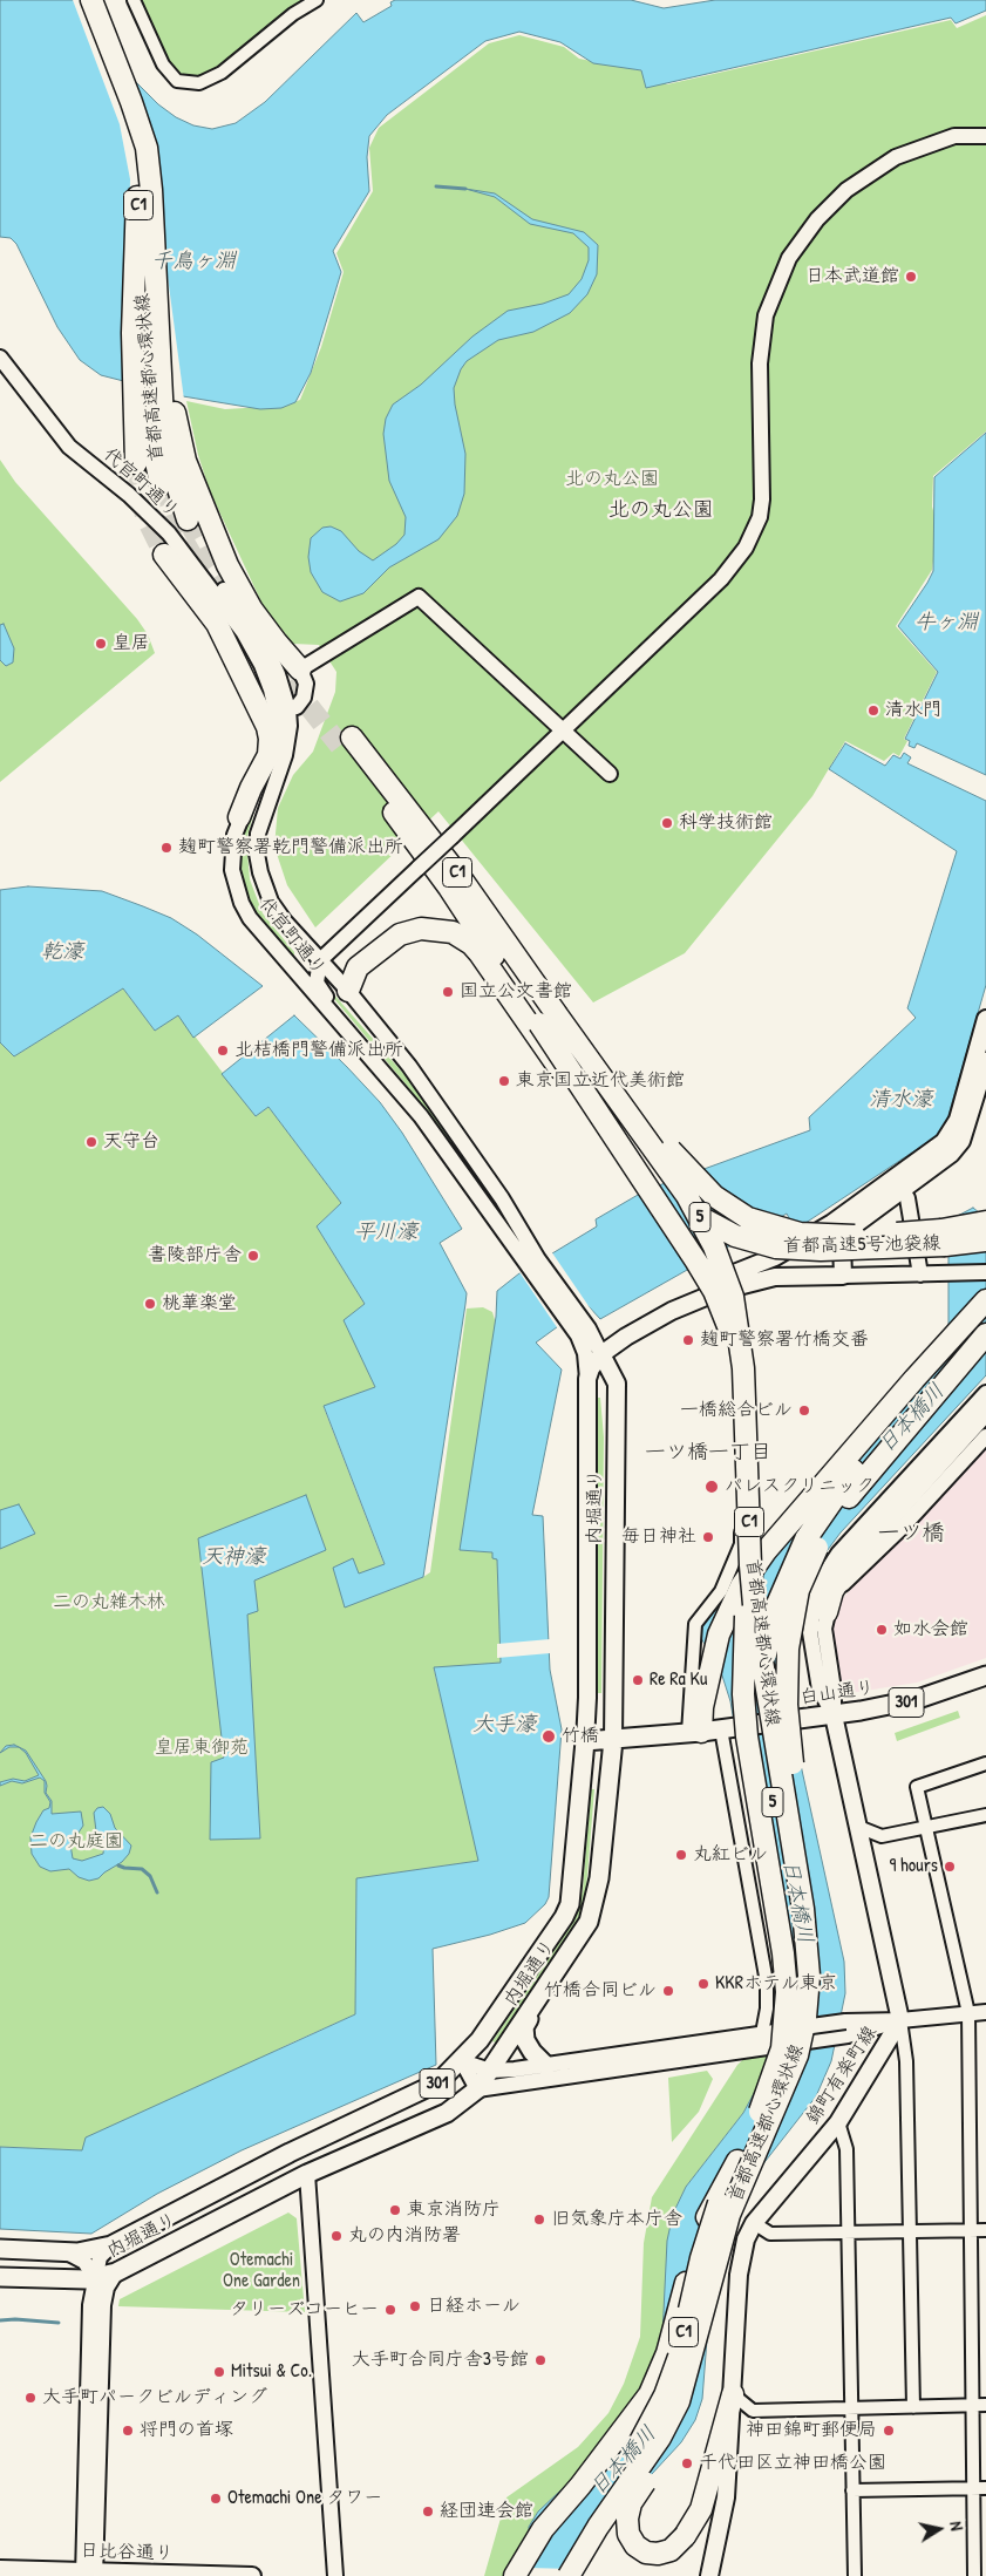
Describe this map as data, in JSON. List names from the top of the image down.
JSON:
{
  "streets": {
    "highway": [
      "C1",
      "首都高速都心環状線",
      "5",
      "首都高速5号池袋線"
    ],
    "main road": [
      "内堀通り",
      "白山通り",
      "301",
      "錦町有楽町線",
      "日比谷通り"
    ],
    "street": ["代官町通り"]
  },
  "crossings": [
    ["C1", "首都高速都心環状線"],
    ["C1", "首都高速5号池袋線"],
    ["C1", "錦町有楽町線"],
    ["首都高速都心環状線", "5"],
    ["首都高速都心環状線", "首都高速5号池袋線"],
    ["代官町通り", "内堀通り"],
    ["内堀通り", "白山通り"],
    ["内堀通り", "301"],
    ["白山通り", "錦町有楽町線"]
  ],
  "districts": ["北の丸公園", "一ツ橋一丁目", "一ツ橋"],
  "water": [
    "千鳥ヶ淵",
    "牛ヶ淵",
    "乾濠",
    "清水濠",
    "平川濠",
    "日本橋川",
    "天神濠",
    "大手濠"
  ],
  "parks": [
    "北の丸公園",
    "二の丸雑木林",
    "皇居東御苑",
    "二の丸庭園",
    "Otemachi One Garden"
  ],
  "places": [
    "日本武道館",
    "皇居",
    "清水門",
    "科学技術館",
    "麹町警察署乾門警備派出所",
    "国立公文書館",
    "北桔橋門警備派出所",
    "東京国立近代美術館",
    "天守台",
    "書陵部庁舎",
    "桃華楽堂",
    "麹町警察署竹橋交番",
    "一橋総合ビル",
    "パレスクリニック",
    "毎日神社",
    "如水会館",
    "Re Ra Ku",
    "竹橋",
    "丸紅ビル",
    "9 hours",
    "KKRホテル東京",
    "竹橋合同ビル",
    "東京消防庁",
    "旧気象庁本庁舎",
    "丸の内消防署",
    "日経ホール",
    "タリーズコーヒー",
    "大手町合同庁舎3号館",
    "Mitsui & Co.",
    "大手町パークビルディング",
    "将門の首塚",
    "神田錦町郵便局",
    "千代田区立神田橋公園",
    "Otemachi One タワー",
    "経団連会館"
  ],
  "north": "right"
}
